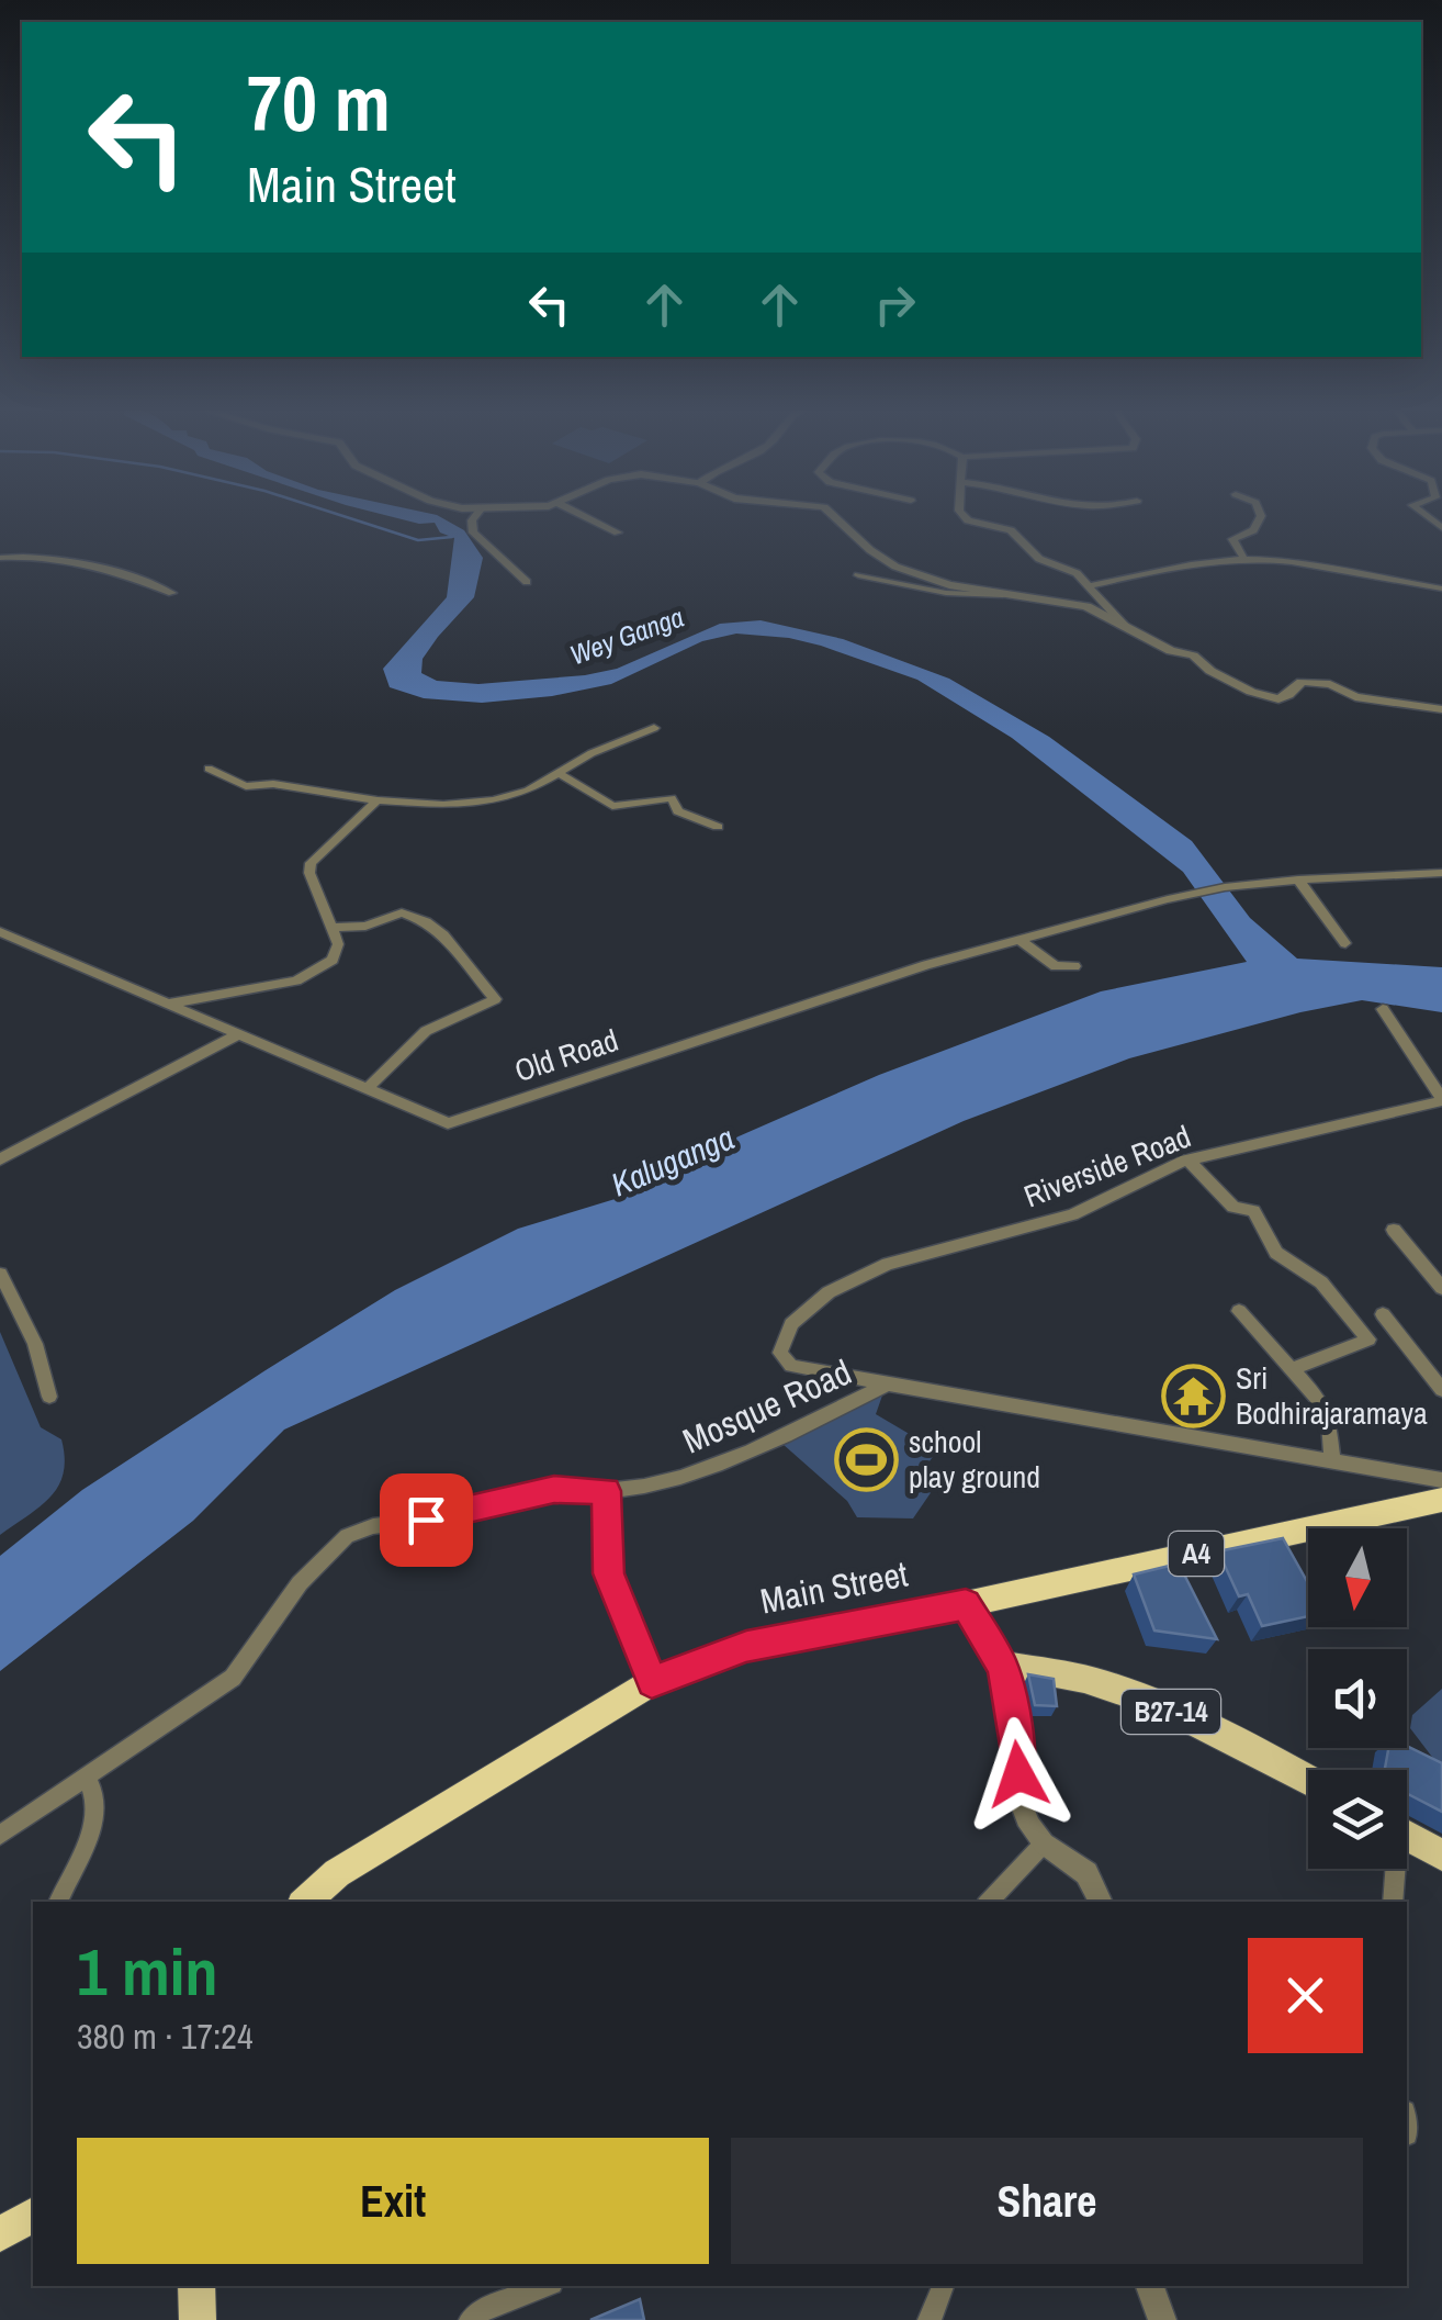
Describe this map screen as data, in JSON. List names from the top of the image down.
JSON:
{
  "streets": {
    "highway": ["A4", "Main Street"],
    "main road": ["B27-14"],
    "street": ["Old Road", "Riverside Road", "Mosque Road"]
  },
  "crossings": [
    ["Riverside Road", "Mosque Road"]
  ],
  "water": ["Wey Ganga", "Kaluganga"],
  "places": {
    "temple": ["Sri Bodhirajaramaya"],
    "sports": ["school play ground"]
  },
  "north": "bottom",
  "page": {
    "turn": ["70 m", "Main Street"],
    "heading": ["1 min", "380 m · 17:24"],
    "buttons": ["Exit", "Share"]
  }
}
